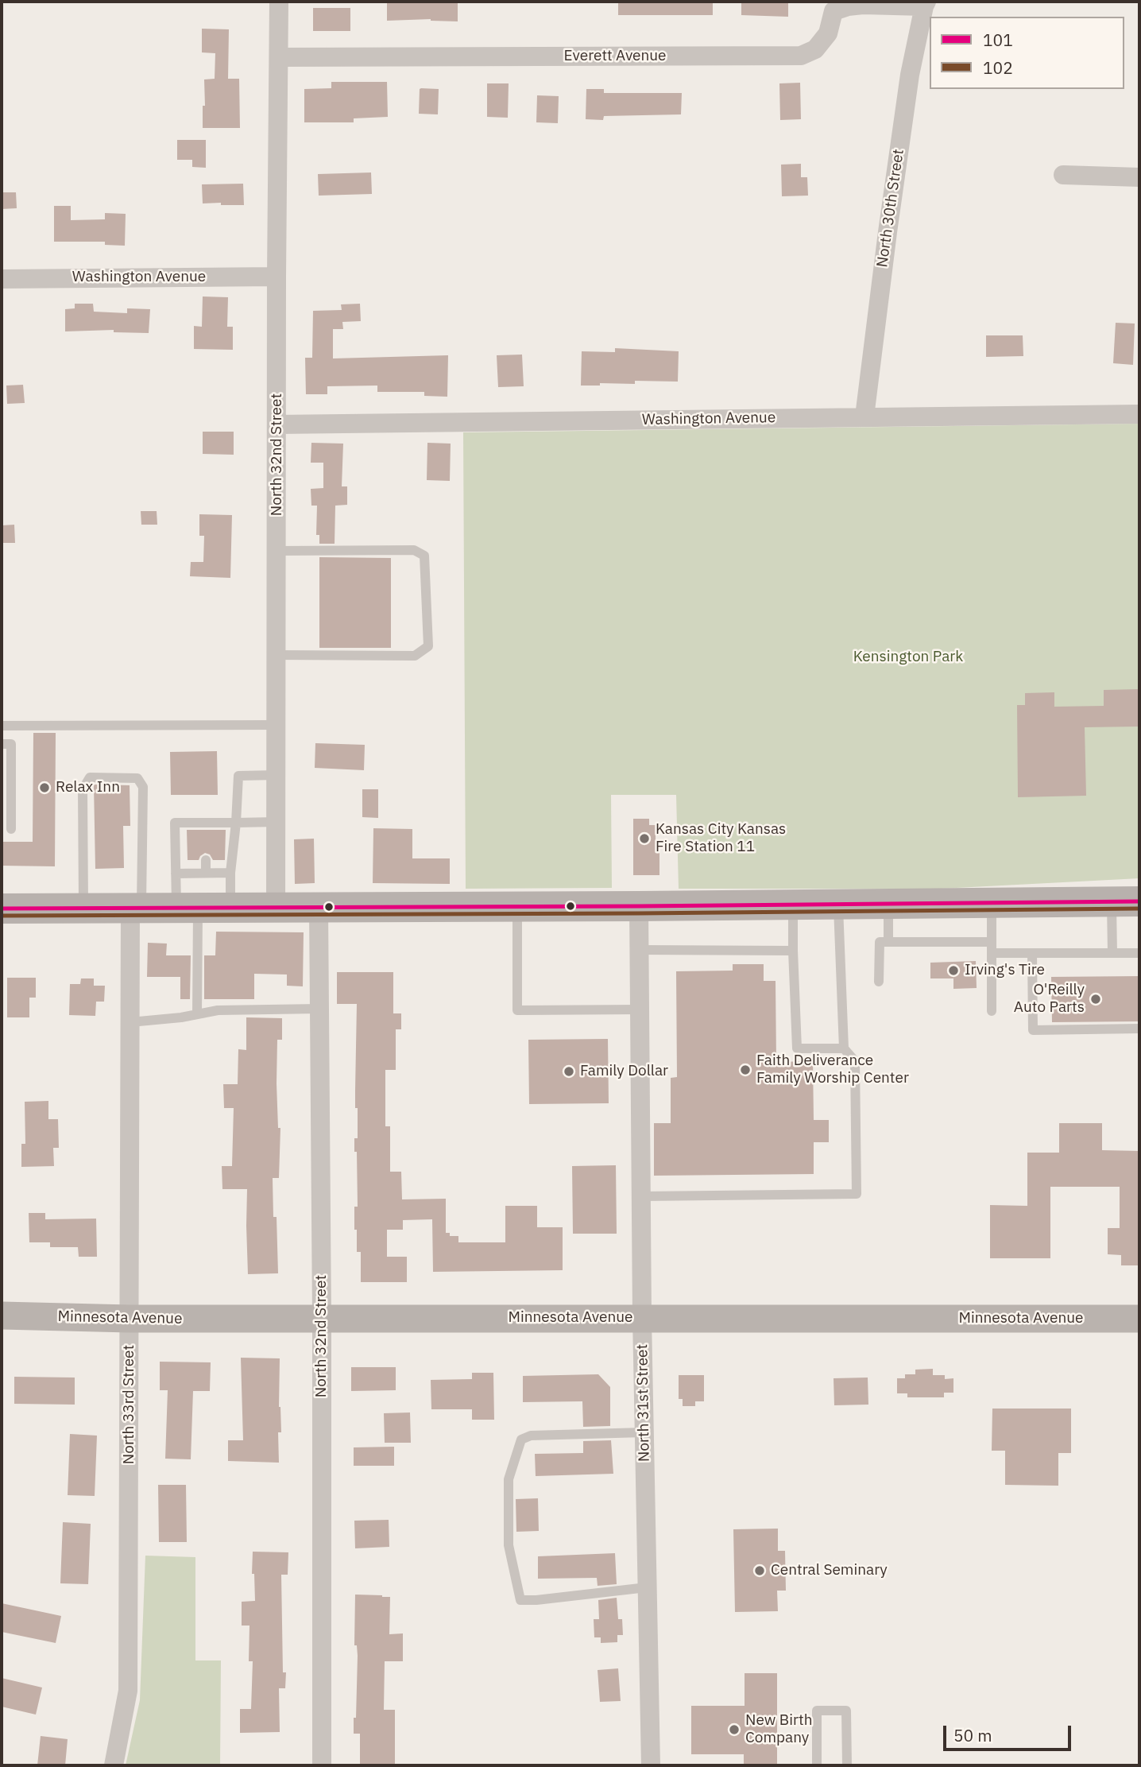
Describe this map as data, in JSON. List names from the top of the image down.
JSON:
{
  "streets": {
    "main road": ["Minnesota Avenue"],
    "street": [
      "Everett Avenue",
      "North 30th Street",
      "Washington Avenue",
      "North 32nd Street",
      "North 31st Street",
      "North 33rd Street"
    ]
  },
  "crossings": [
    ["Everett Avenue", "North 30th Street"],
    ["Everett Avenue", "North 32nd Street"],
    ["North 30th Street", "Washington Avenue"],
    ["Washington Avenue", "North 32nd Street"],
    ["North 32nd Street", "Minnesota Avenue"],
    ["Minnesota Avenue", "North 31st Street"],
    ["Minnesota Avenue", "North 33rd Street"]
  ],
  "parks": ["Kensington Park"],
  "places": [
    "Relax Inn",
    "Kansas City Kansas Fire Station 11",
    "Irving's Tire",
    "O'Reilly Auto Parts",
    "Faith Deliverance Family Worship Center",
    "Family Dollar",
    "Central Seminary",
    "New Birth Company"
  ],
  "lines": ["transit line 101", "transit line 102"],
  "legend": ["101", "102"],
  "scale_bar": "50 m"
}
